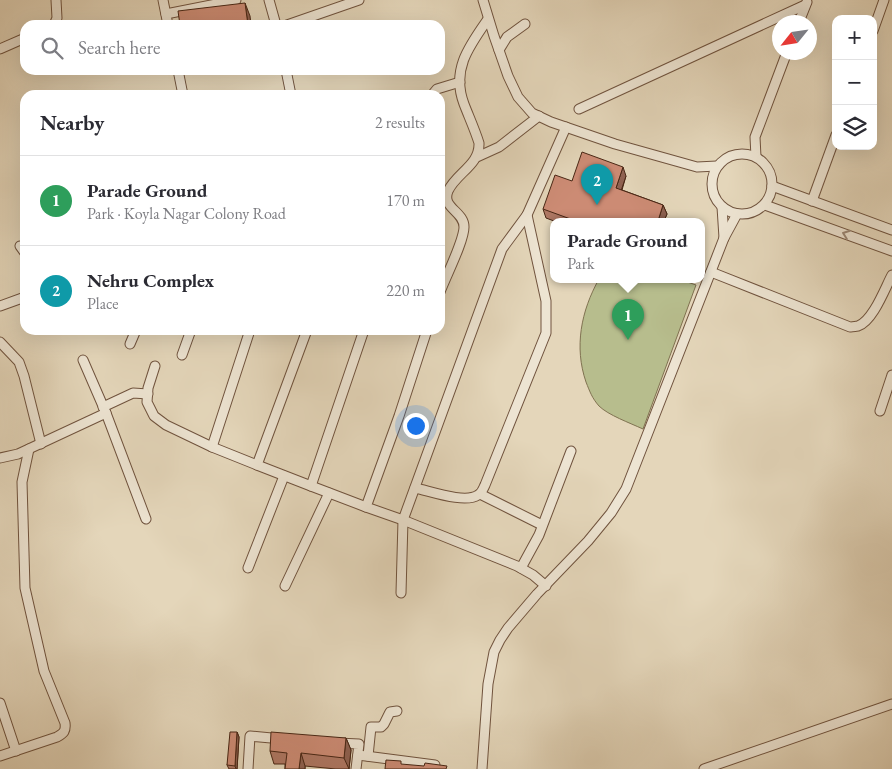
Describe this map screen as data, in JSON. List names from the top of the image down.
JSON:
{
  "north": "bottom left",
  "page": {
    "map_buttons": ["+", "−"],
    "search": "Search here",
    "heading": ["Nearby", "2 results"],
    "list": [
      {
        "mark": "1",
        "name": "Parade Ground",
        "note": "Park · Koyla Nagar Colony Road",
        "value": "170 m"
      },
      {
        "mark": "2",
        "name": "Nehru Complex",
        "note": "Place",
        "value": "220 m"
      }
    ],
    "pins": ["2", "1"],
    "popup": ["Parade Ground", "Park"]
  }
}
